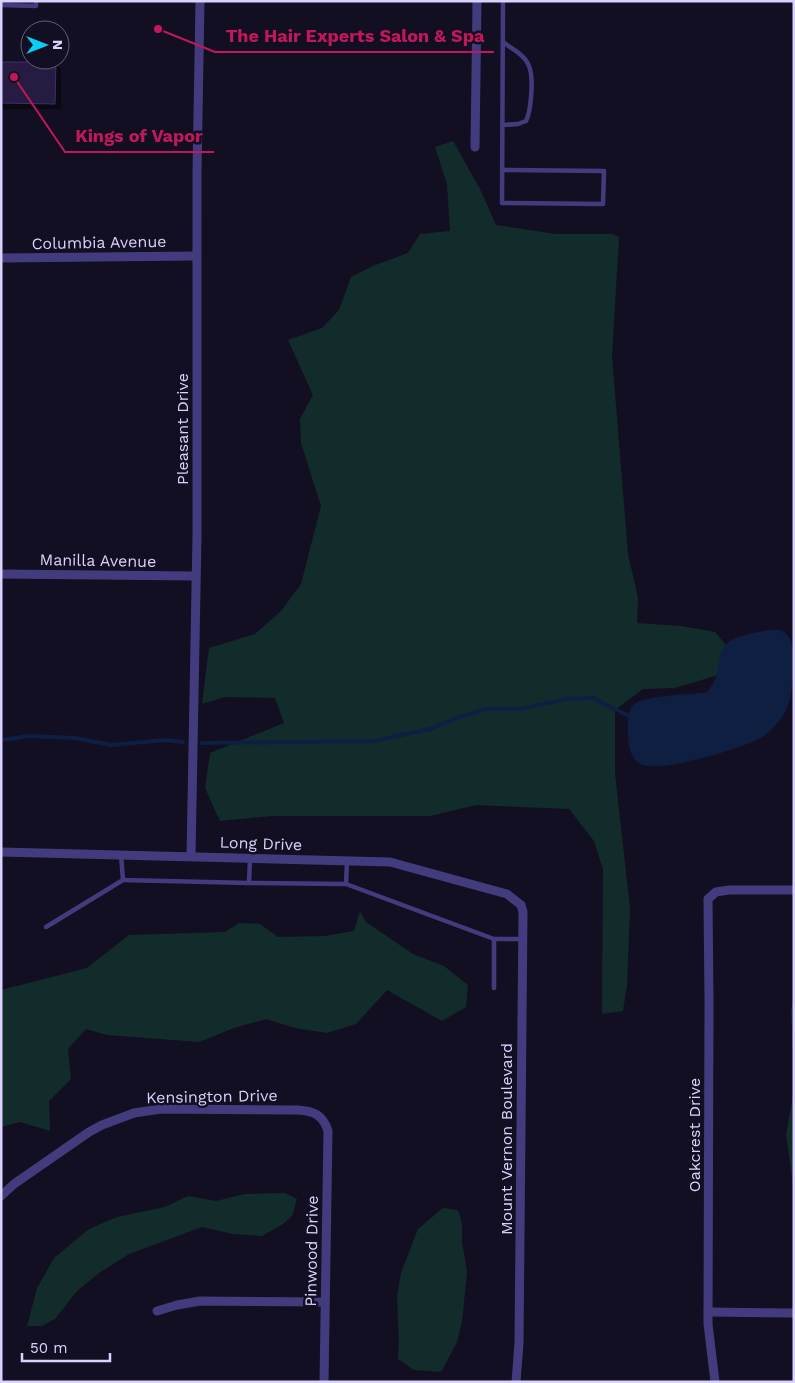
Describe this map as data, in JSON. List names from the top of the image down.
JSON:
{
  "streets": {
    "street": [
      "Columbia Avenue",
      "Pleasant Drive",
      "Manilla Avenue",
      "Long Drive",
      "Kensington Drive",
      "Oakcrest Drive",
      "Mount Vernon Boulevard",
      "Pinwood Drive"
    ]
  },
  "crossings": [
    ["Columbia Avenue", "Pleasant Drive"],
    ["Pleasant Drive", "Manilla Avenue"],
    ["Pleasant Drive", "Long Drive"],
    ["Long Drive", "Mount Vernon Boulevard"],
    ["Kensington Drive", "Pinwood Drive"]
  ],
  "places": ["The Hair Experts Salon & Spa", "Kings of Vapor"],
  "scale_bar": "50 m",
  "north": "right"
}
